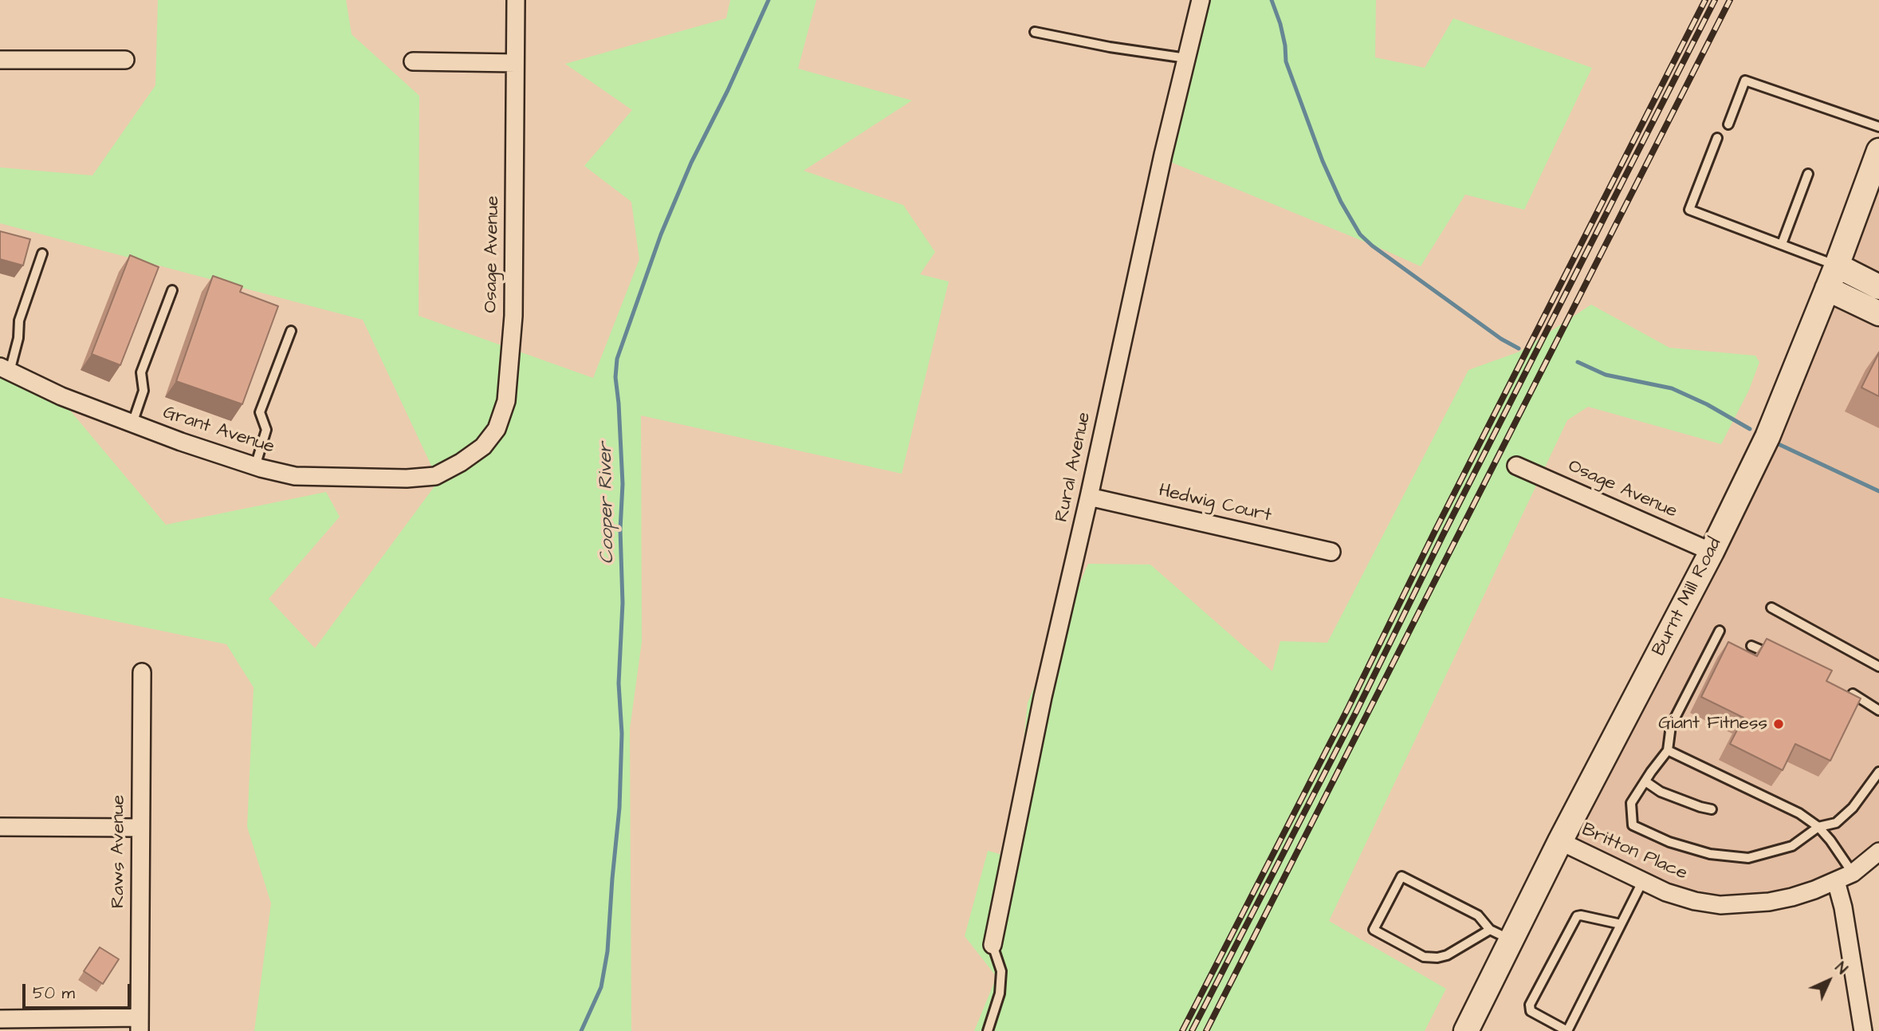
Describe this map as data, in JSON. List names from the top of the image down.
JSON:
{
  "streets": {
    "main road": ["Burnt Mill Road"],
    "street": [
      "Osage Avenue",
      "Grant Avenue",
      "Rural Avenue",
      "Hedwig Court",
      "Raws Avenue",
      "Britton Place"
    ]
  },
  "crossings": [
    ["Osage Avenue", "Grant Avenue"],
    ["Osage Avenue", "Burnt Mill Road"],
    ["Rural Avenue", "Hedwig Court"],
    ["Burnt Mill Road", "Britton Place"]
  ],
  "water": ["Cooper River"],
  "places": ["Giant Fitness"],
  "scale_bar": "50 m",
  "north": "top right"
}
